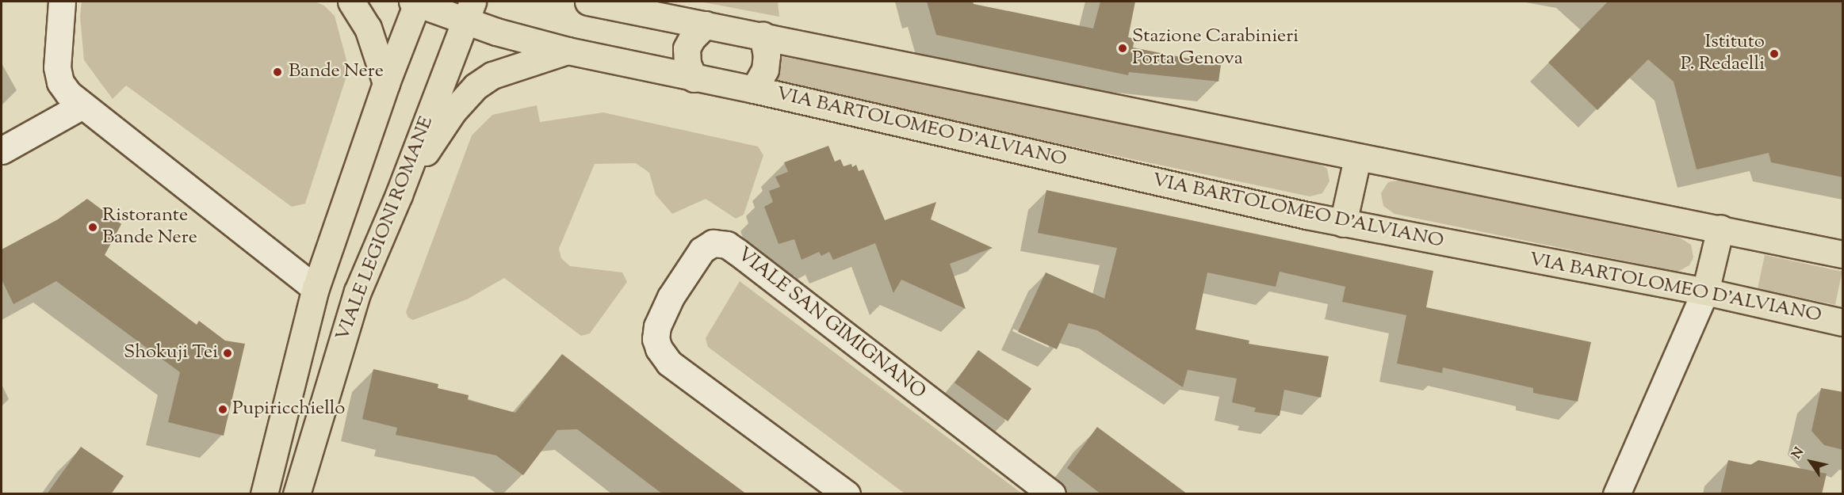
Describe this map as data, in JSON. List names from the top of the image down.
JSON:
{
  "streets": {
    "main road": ["VIA BARTOLOMEO D'ALVIANO", "VIALE LEGIONI ROMANE"],
    "street": ["VIALE SAN GIMIGNANO"]
  },
  "places": [
    "Stazione Carabinieri Porta Genova",
    "Istituto P. Redaelli",
    "Bande Nere",
    "Ristorante Bande Nere",
    "Shokuji Tei",
    "Pupiricchiello"
  ],
  "north": "top left"
}
